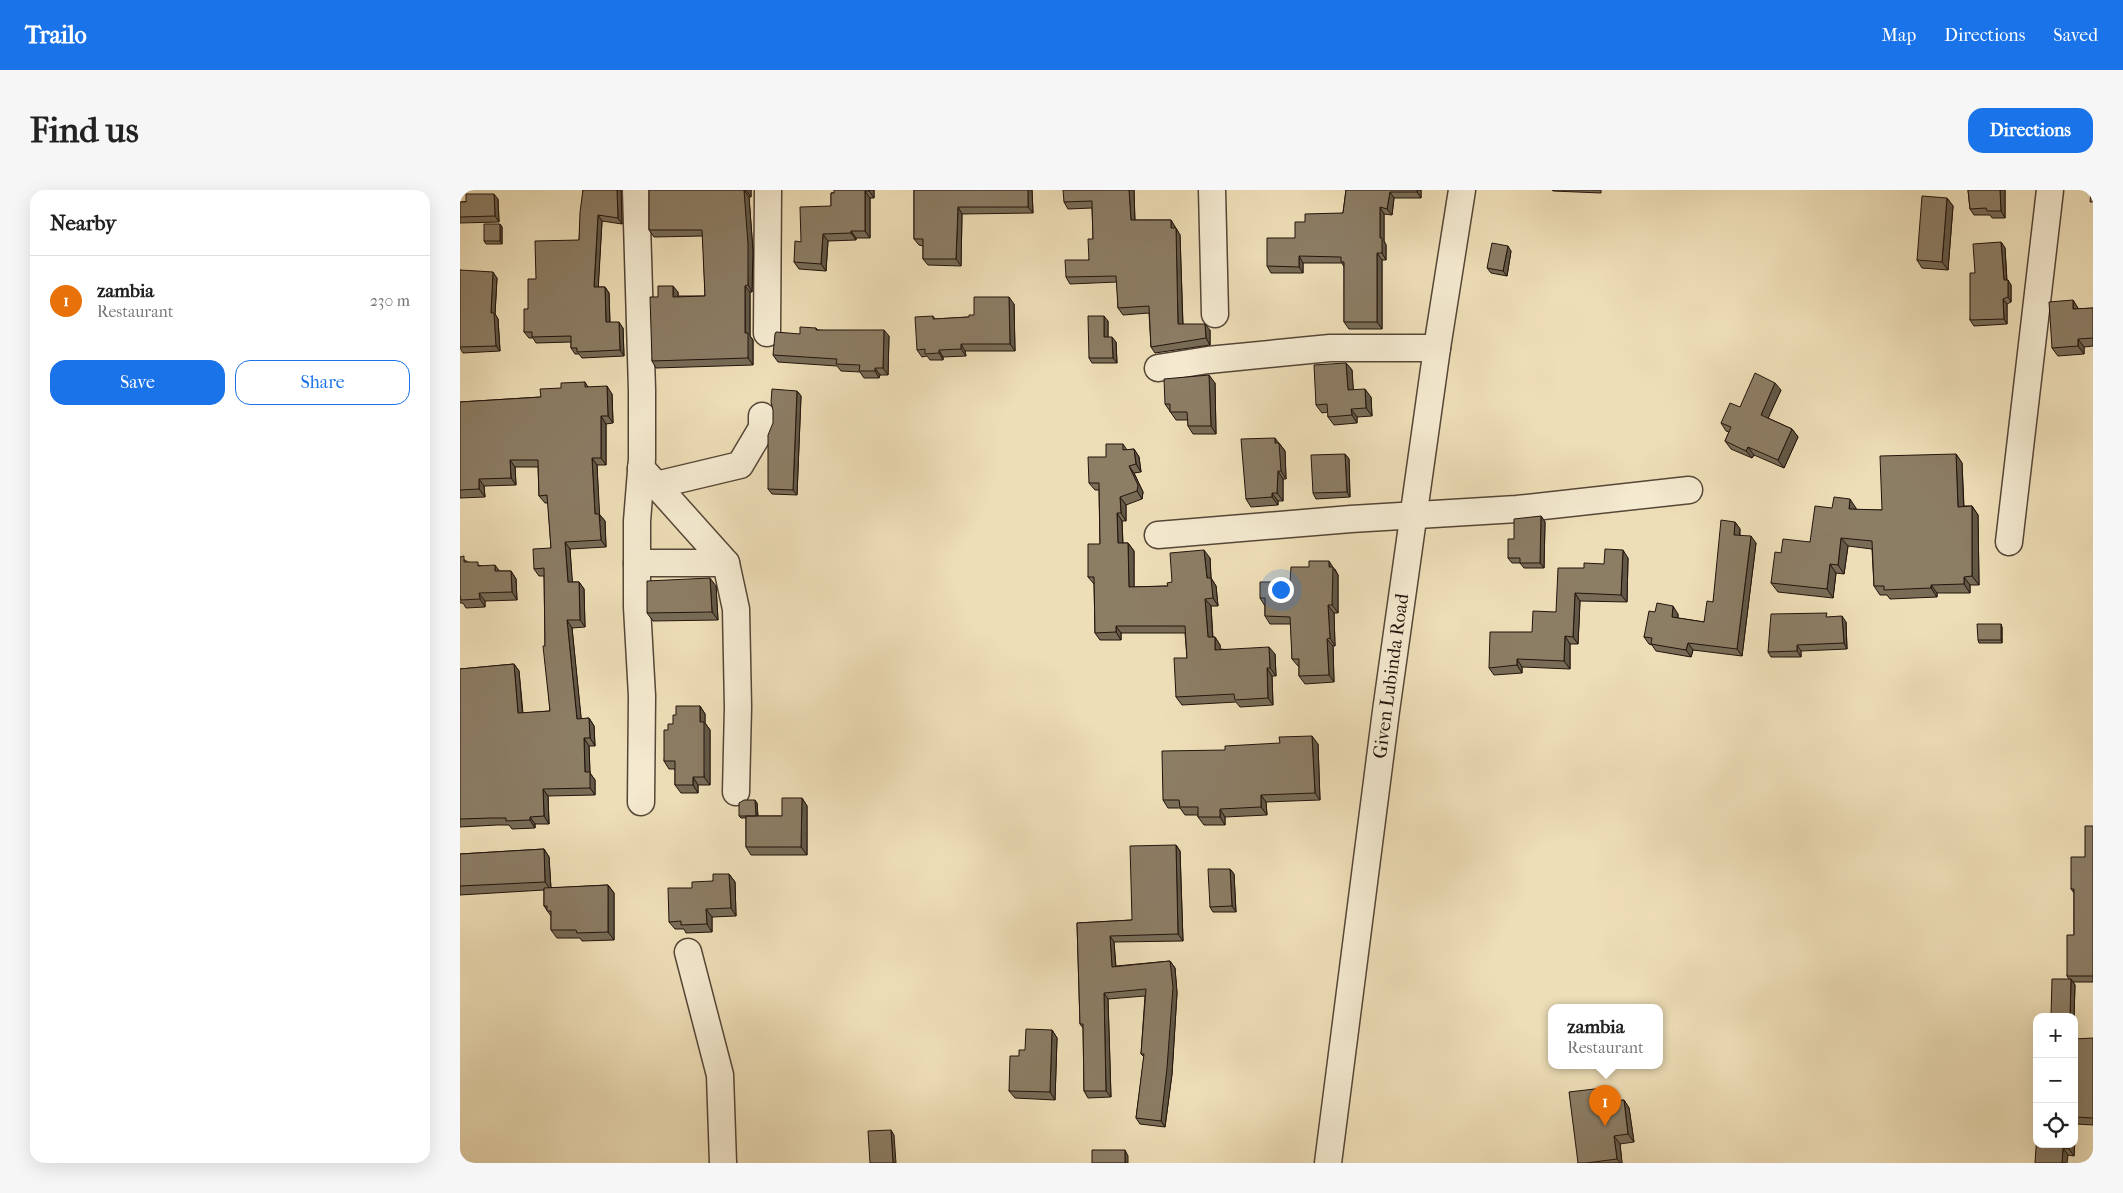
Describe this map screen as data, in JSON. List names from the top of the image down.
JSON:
{
  "streets": {
    "street": ["Given Lubinda Road"]
  },
  "page": {
    "header": "Trailo",
    "nav": ["Map", "Directions", "Saved"],
    "buttons": [
      "Directions",
      ["Save", "Share"]
    ],
    "title": "Find us",
    "heading": "Nearby",
    "list": [
      {
        "mark": "1",
        "name": "zambia",
        "note": "Restaurant",
        "value": "230 m"
      }
    ],
    "popup": ["zambia", "Restaurant"],
    "map_buttons": ["+", "−"],
    "pins": "1"
  }
}
